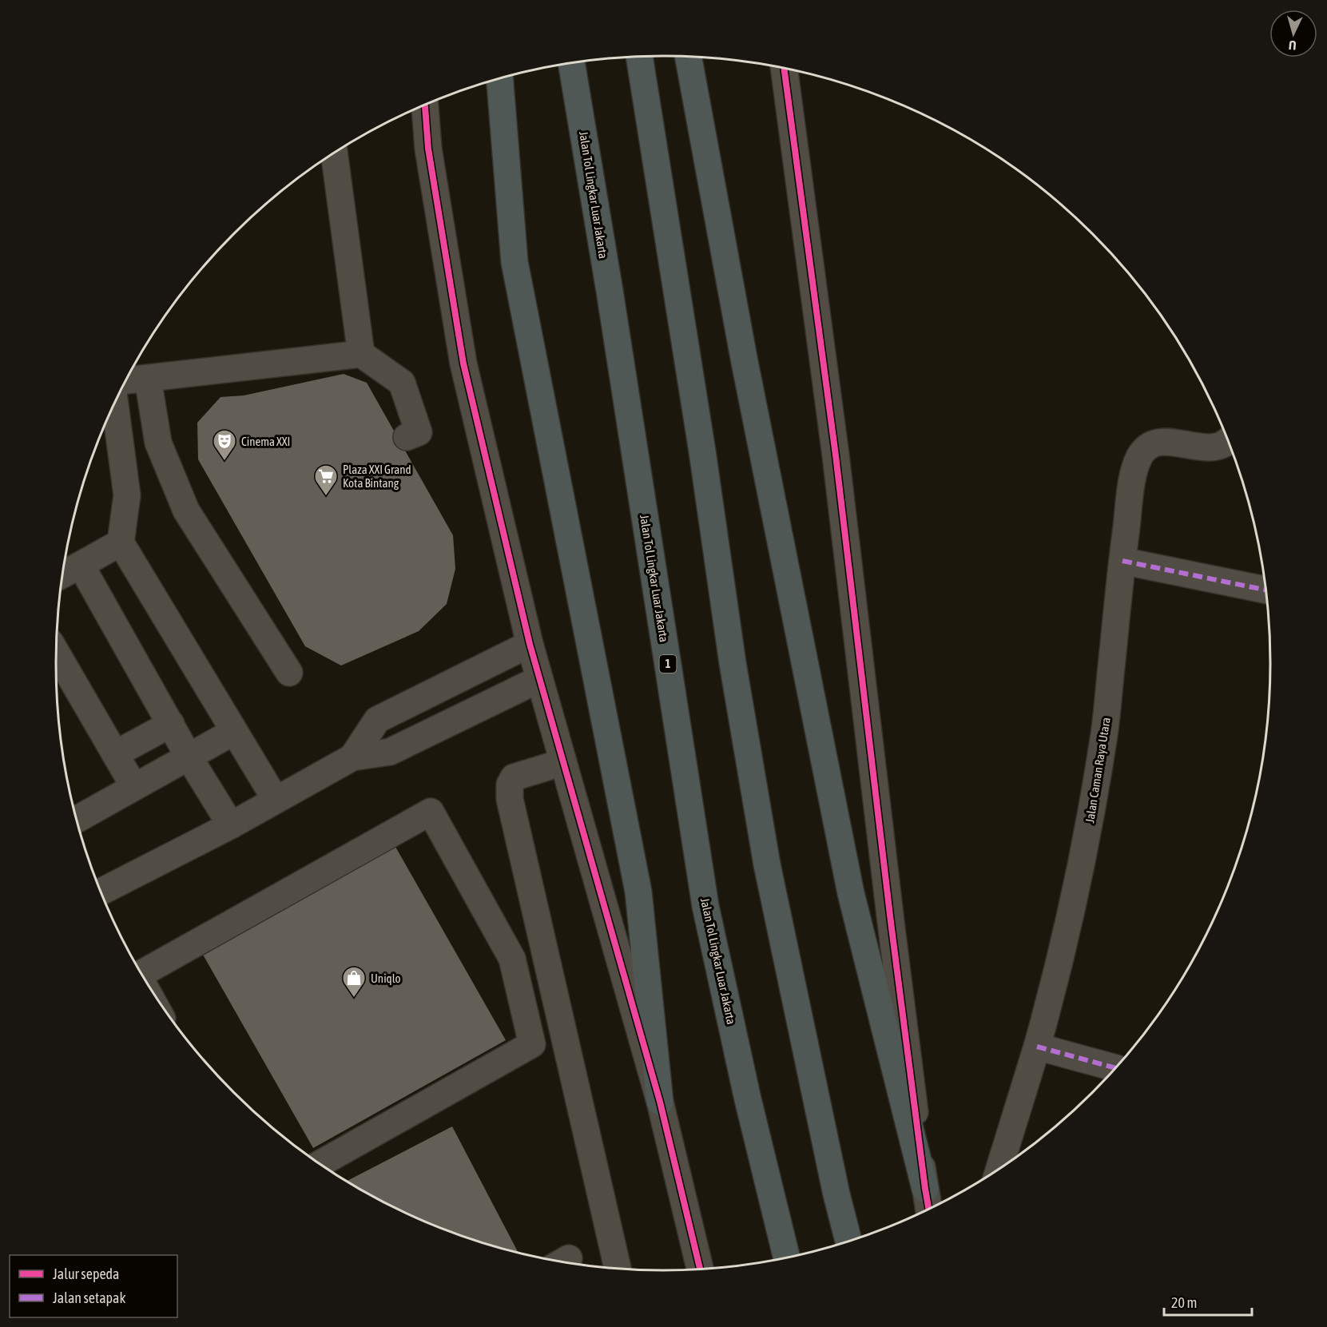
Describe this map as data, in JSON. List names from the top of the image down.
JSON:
{
  "streets": {
    "highway": ["Jalan Tol Lingkar Luar Jakarta", "1"],
    "street": ["Jalan Caman Raya Utara"]
  },
  "places": {
    "theatre": ["Cinema XXI"],
    "supermarket": ["Plaza XXI Grand Kota Bintang"],
    "shop": ["Uniqlo"]
  },
  "legend": ["Jalur sepeda", "Jalan setapak"],
  "scale_bar": "20 m",
  "north": "bottom"
}
